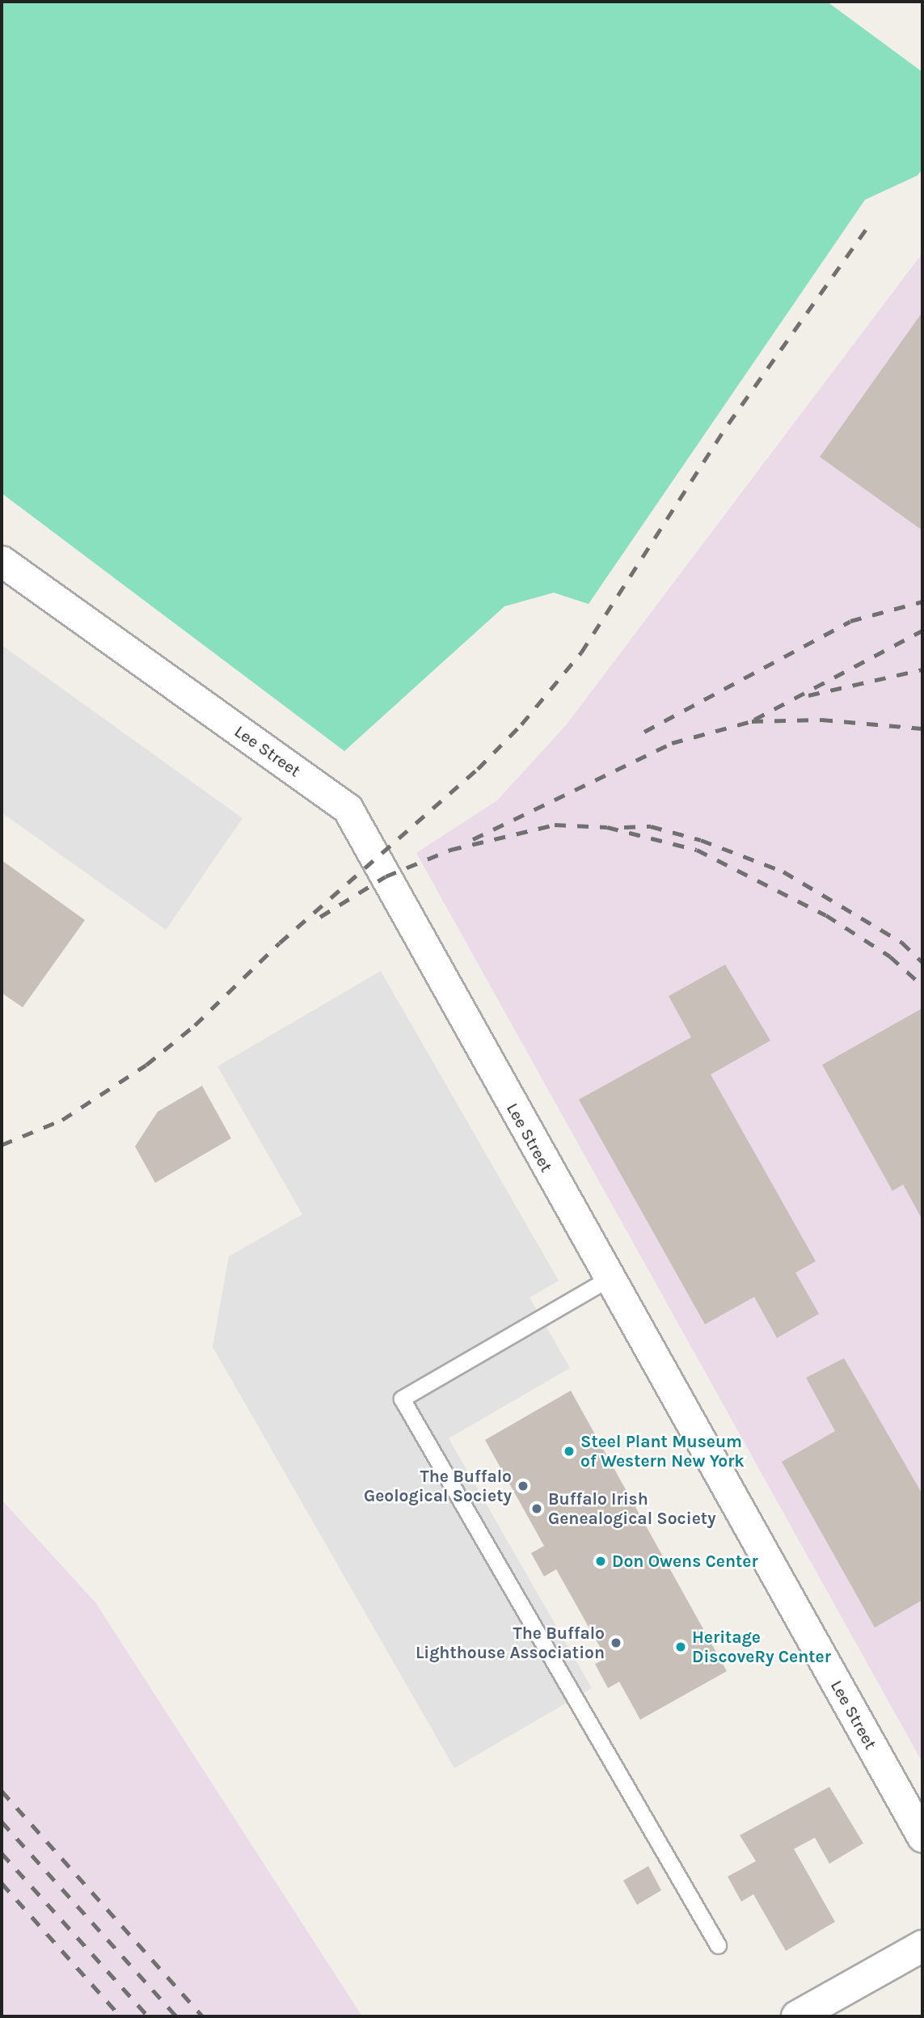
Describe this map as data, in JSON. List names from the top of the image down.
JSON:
{
  "streets": {
    "street": ["Lee Street"]
  },
  "places": [
    "Steel Plant Museum of Western New York",
    "The Buffalo Geological Society",
    "Buffalo Irish Genealogical Society",
    "Don Owens Center",
    "The Buffalo Lighthouse Association",
    "Heritage DiscoveRy Center"
  ]
}
